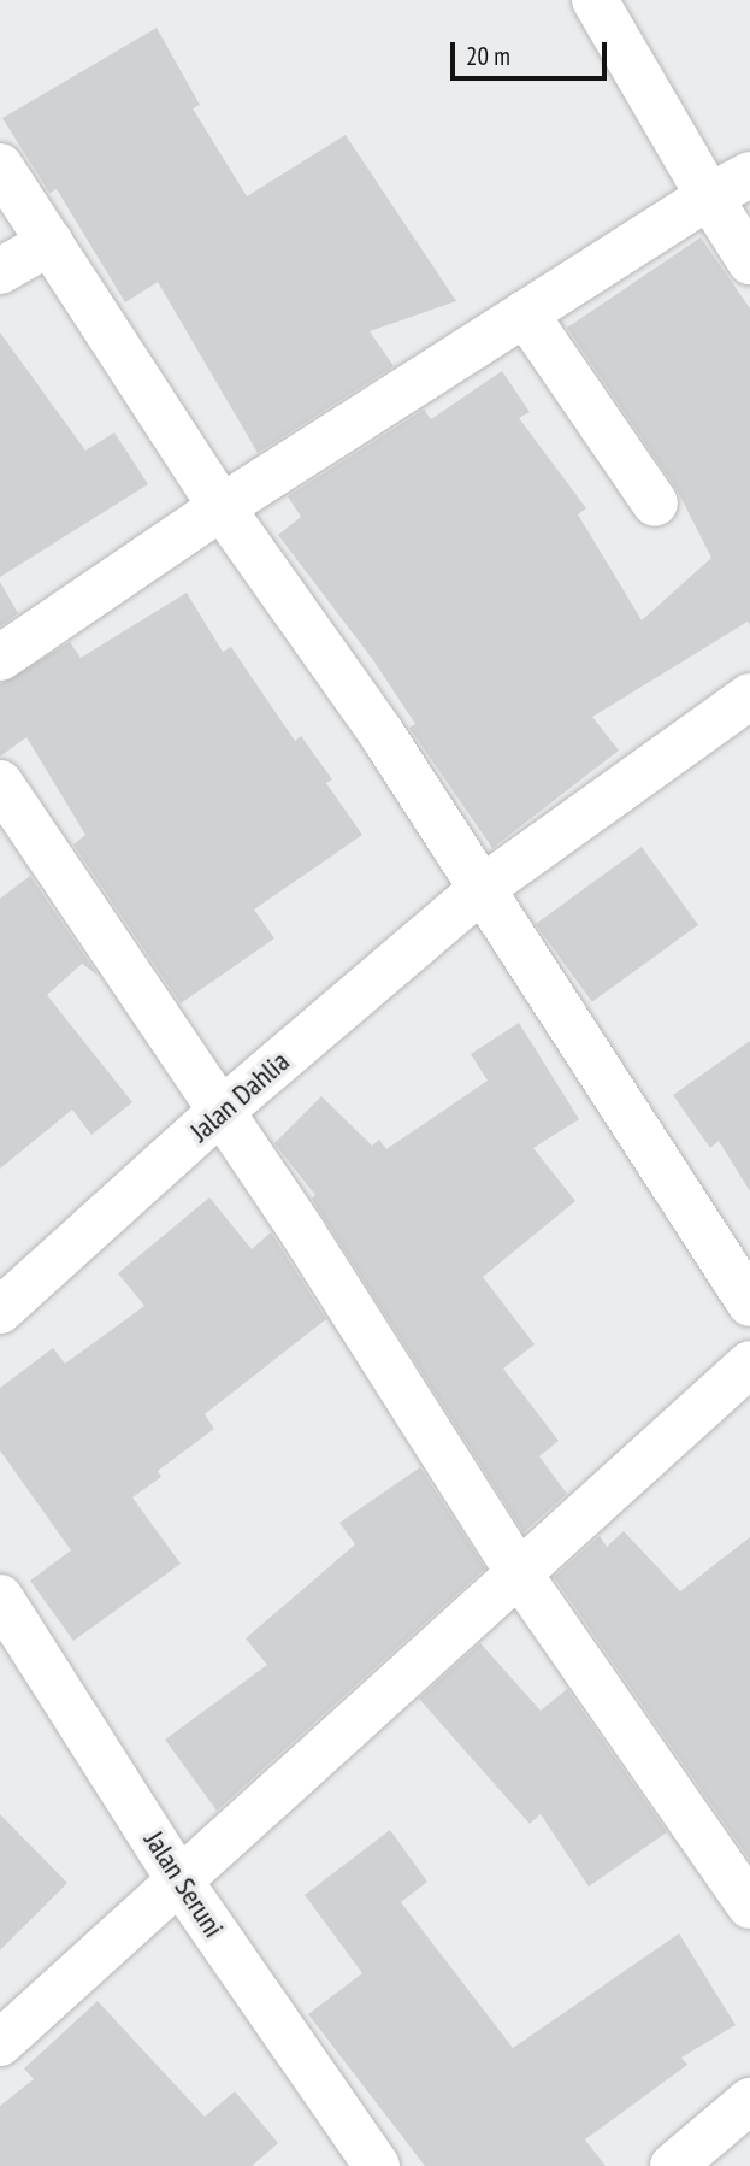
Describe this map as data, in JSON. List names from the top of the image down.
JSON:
{
  "streets": {
    "street": ["Jalan Dahlia", "Jalan Seruni"]
  },
  "scale_bar": "20 m"
}
